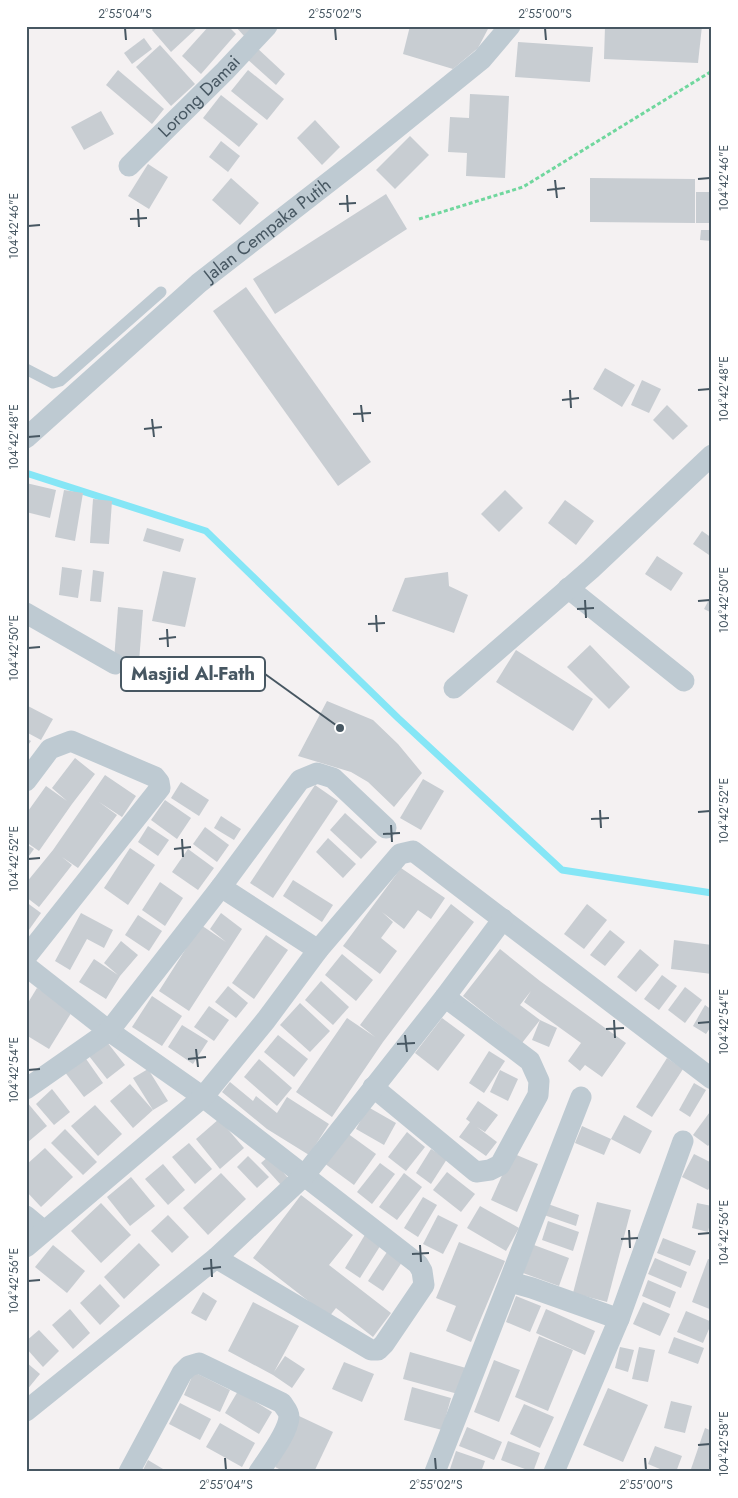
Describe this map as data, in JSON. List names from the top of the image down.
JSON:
{
  "streets": {
    "street": ["Lorong Damai", "Jalan Cempaka Putih"]
  },
  "places": ["Masjid Al-Fath"],
  "coordinates": [
    "2°55'04\"S",
    "2°55'02\"S",
    "2°55'00\"S",
    "104°42'46\"E",
    "104°42'48\"E",
    "104°42'50\"E",
    "104°42'52\"E",
    "104°42'54\"E",
    "104°42'56\"E",
    "104°42'58\"E"
  ]
}
